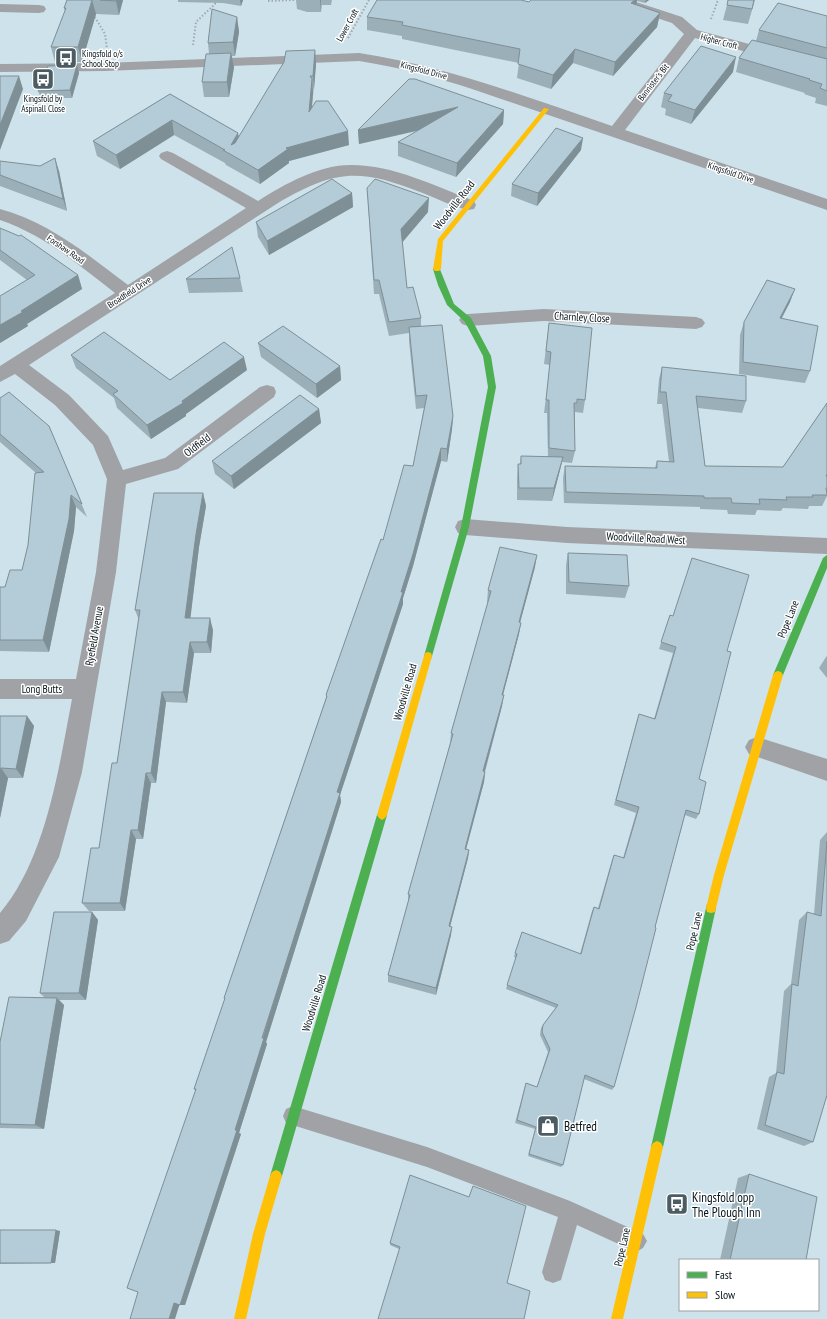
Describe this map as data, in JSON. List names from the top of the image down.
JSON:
{
  "streets": {
    "street": [
      "Higher Croft",
      "Kingsfold Drive",
      "Bannister's Bit",
      "Woodville Road",
      "Forshaw Road",
      "Broadfield Drive",
      "Charnley Close",
      "Oldfield",
      "Woodville Road West",
      "Pope Lane",
      "Ryefield Avenue",
      "Long Butts"
    ],
    "path": ["Lower Croft"]
  },
  "crossings": [
    ["Lower Croft", "Kingsfold Drive"],
    ["Higher Croft", "Bannister's Bit"],
    ["Kingsfold Drive", "Bannister's Bit"],
    ["Kingsfold Drive", "Woodville Road"],
    ["Woodville Road", "Broadfield Drive"],
    ["Woodville Road", "Charnley Close"],
    ["Woodville Road", "Woodville Road West"],
    ["Forshaw Road", "Broadfield Drive"],
    ["Oldfield", "Ryefield Avenue"],
    ["Ryefield Avenue", "Long Butts"]
  ],
  "places": {
    "bus stop": ["Kingsfold o/s School Stop", "Kingsfold by Aspinall Close", "Kingsfold opp The Plough Inn"],
    "shop": ["Betfred"]
  },
  "legend": ["Fast", "Slow"]
}
